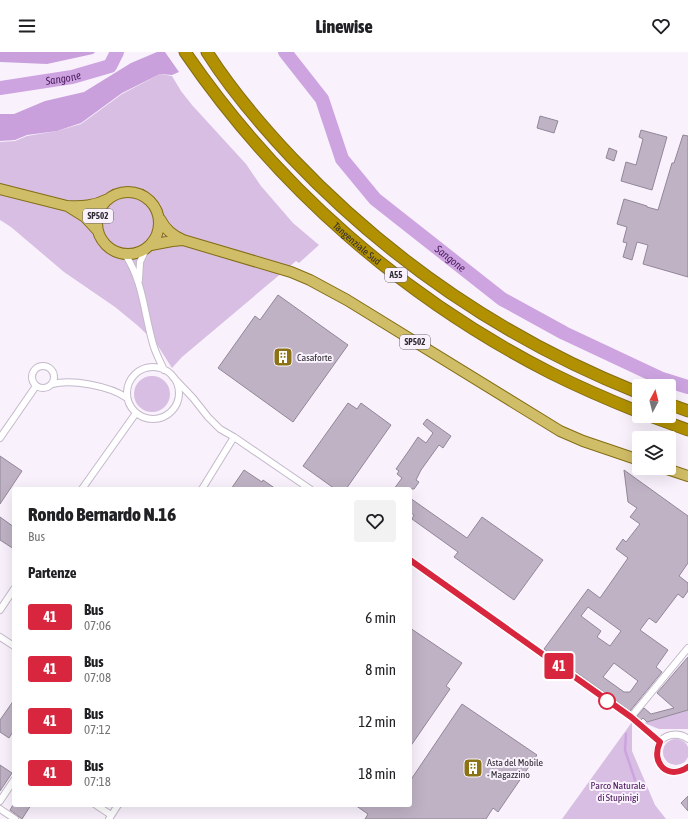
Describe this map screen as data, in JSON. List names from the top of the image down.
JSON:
{
  "streets": {
    "highway": ["Tangenziale Sud", "A55"],
    "main road": ["SP502"]
  },
  "water": ["Sangone"],
  "parks": ["Parco Naturale di Stupinigi"],
  "places": {
    "building": ["Casaforte", "Asta del Mobile - Magazzino"]
  },
  "lines": ["bus line 41"],
  "north": "top",
  "page": {
    "header": "Linewise",
    "on_map": "41",
    "heading": [
      ["Rondo Bernardo N.16", "Bus"],
      "Partenze"
    ],
    "list": [
      {
        "mark": "41",
        "name": "Bus",
        "note": "07:06",
        "value": "6 min"
      },
      {
        "mark": "41",
        "name": "Bus",
        "note": "07:08",
        "value": "8 min"
      },
      {
        "mark": "41",
        "name": "Bus",
        "note": "07:12",
        "value": "12 min"
      },
      {
        "mark": "41",
        "name": "Bus",
        "note": "07:18",
        "value": "18 min"
      }
    ]
  }
}
